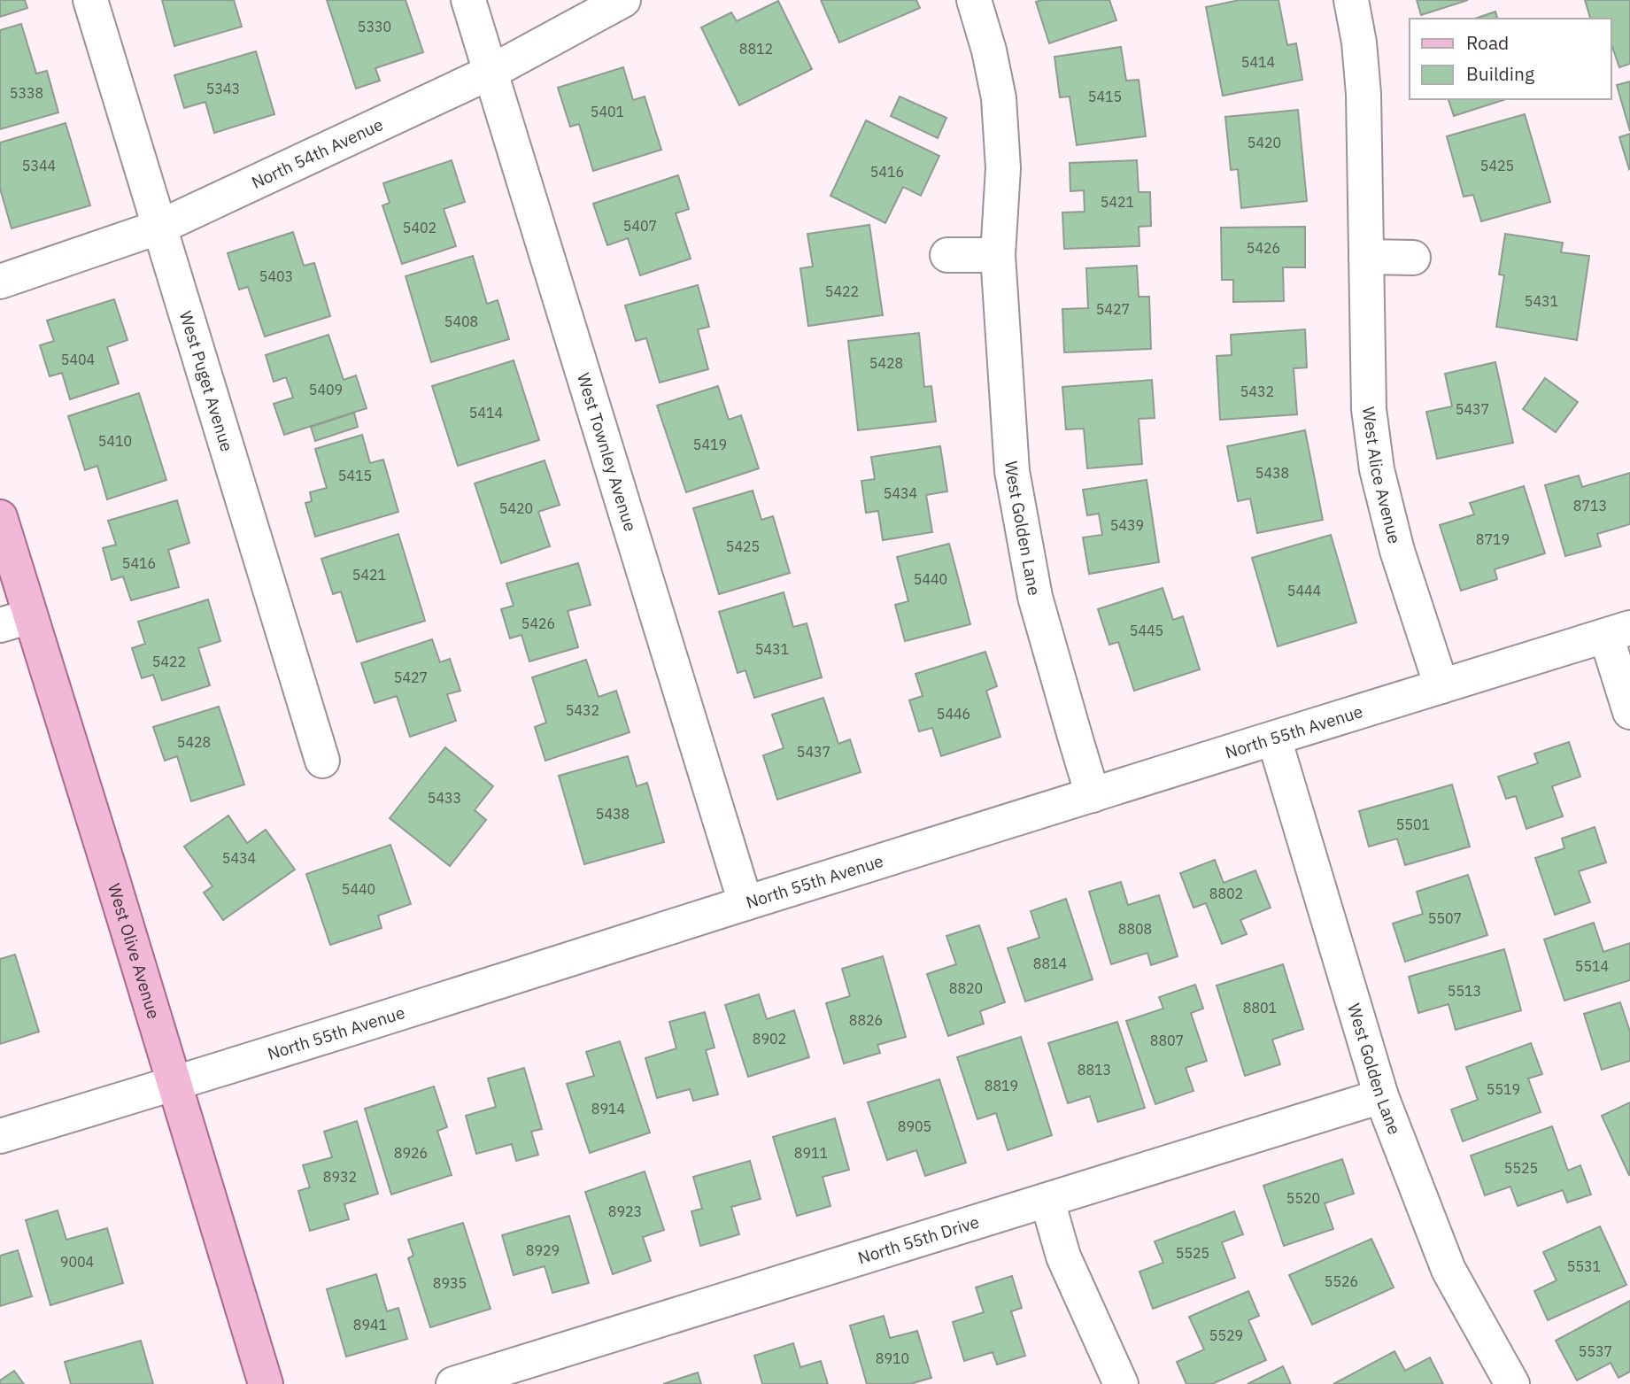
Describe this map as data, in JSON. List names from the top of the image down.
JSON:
{
  "streets": {
    "main road": ["West Olive Avenue"],
    "street": [
      "North 54th Avenue",
      "West Puget Avenue",
      "West Townley Avenue",
      "West Alice Avenue",
      "West Golden Lane",
      "North 55th Avenue",
      "North 55th Drive"
    ]
  },
  "crossings": [
    ["North 54th Avenue", "West Puget Avenue"],
    ["North 54th Avenue", "West Townley Avenue"],
    ["West Townley Avenue", "North 55th Avenue"],
    ["West Alice Avenue", "North 55th Avenue"],
    ["West Golden Lane", "North 55th Avenue"],
    ["West Golden Lane", "North 55th Drive"],
    ["North 55th Avenue", "West Olive Avenue"]
  ],
  "house_numbers": [
    "5330",
    "8812",
    "5414",
    "5343",
    "5338",
    "5415",
    "5401",
    "5420",
    "5344",
    "5425",
    "5416",
    "5421",
    "5407",
    "5402",
    "5426",
    "5403",
    "5422",
    "5431",
    "5427",
    "5408",
    "5404",
    "5428",
    "5409",
    "5432",
    "5437",
    "5414",
    "5410",
    "5419",
    "5438",
    "5415",
    "5434",
    "8713",
    "5420",
    "5439",
    "8719",
    "5425",
    "5416",
    "5421",
    "5440",
    "5444",
    "5426",
    "5445",
    "5431",
    "5422",
    "5427",
    "5432",
    "5446",
    "5428",
    "5437",
    "5433",
    "5438",
    "5501",
    "5434",
    "5440",
    "8802",
    "5507",
    "8808",
    "8814",
    "5514",
    "8820",
    "5513",
    "8801",
    "8826",
    "8902",
    "8807",
    "8813",
    "8819",
    "5519",
    "8914",
    "8905",
    "8926",
    "8911",
    "5525",
    "8932",
    "5520",
    "8923",
    "8929",
    "5525",
    "9004",
    "5531",
    "5526",
    "8935",
    "8941",
    "5529",
    "5537",
    "8910"
  ],
  "legend": ["Road", "Building"]
}
